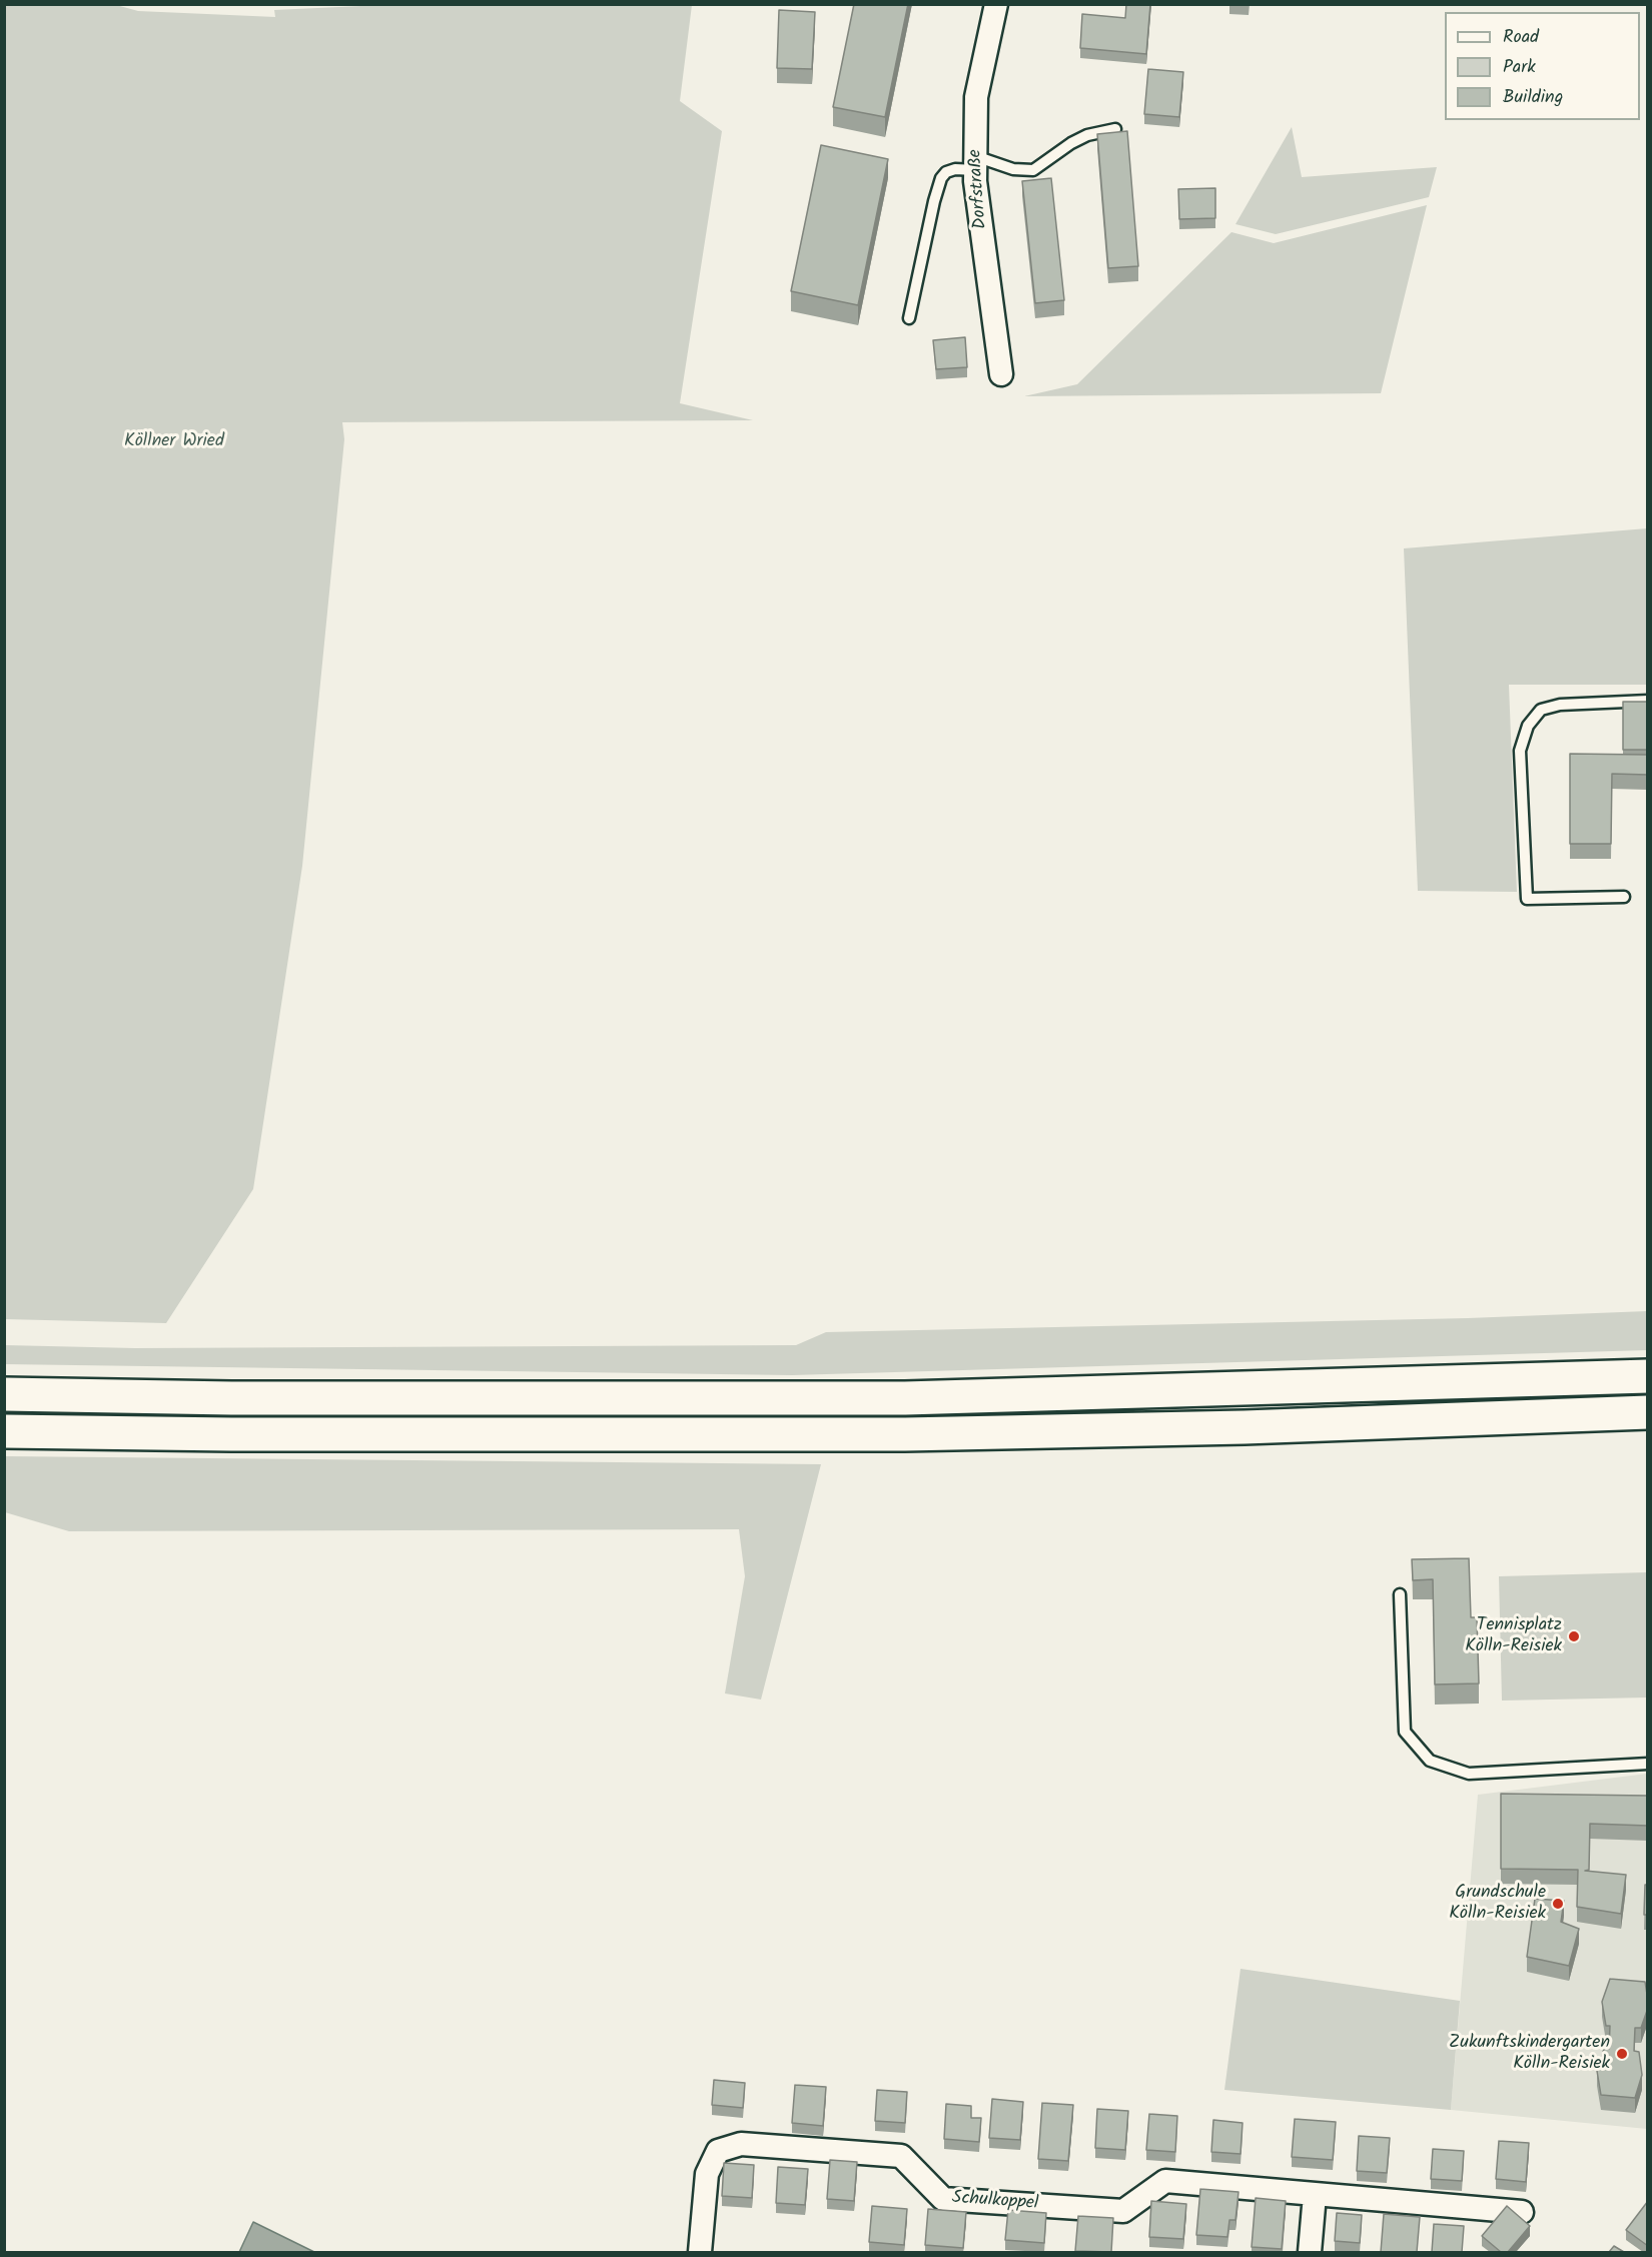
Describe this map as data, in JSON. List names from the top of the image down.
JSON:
{
  "streets": {
    "street": ["Dorfstraße", "Schulkoppel"]
  },
  "parks": ["Köllner Wried"],
  "places": ["Tennisplatz Kölln-Reisiek", "Grundschule Kölln-Reisiek", "Zukunftskindergarten Kölln-Reisiek"],
  "legend": ["Road", "Park", "Building"]
}
